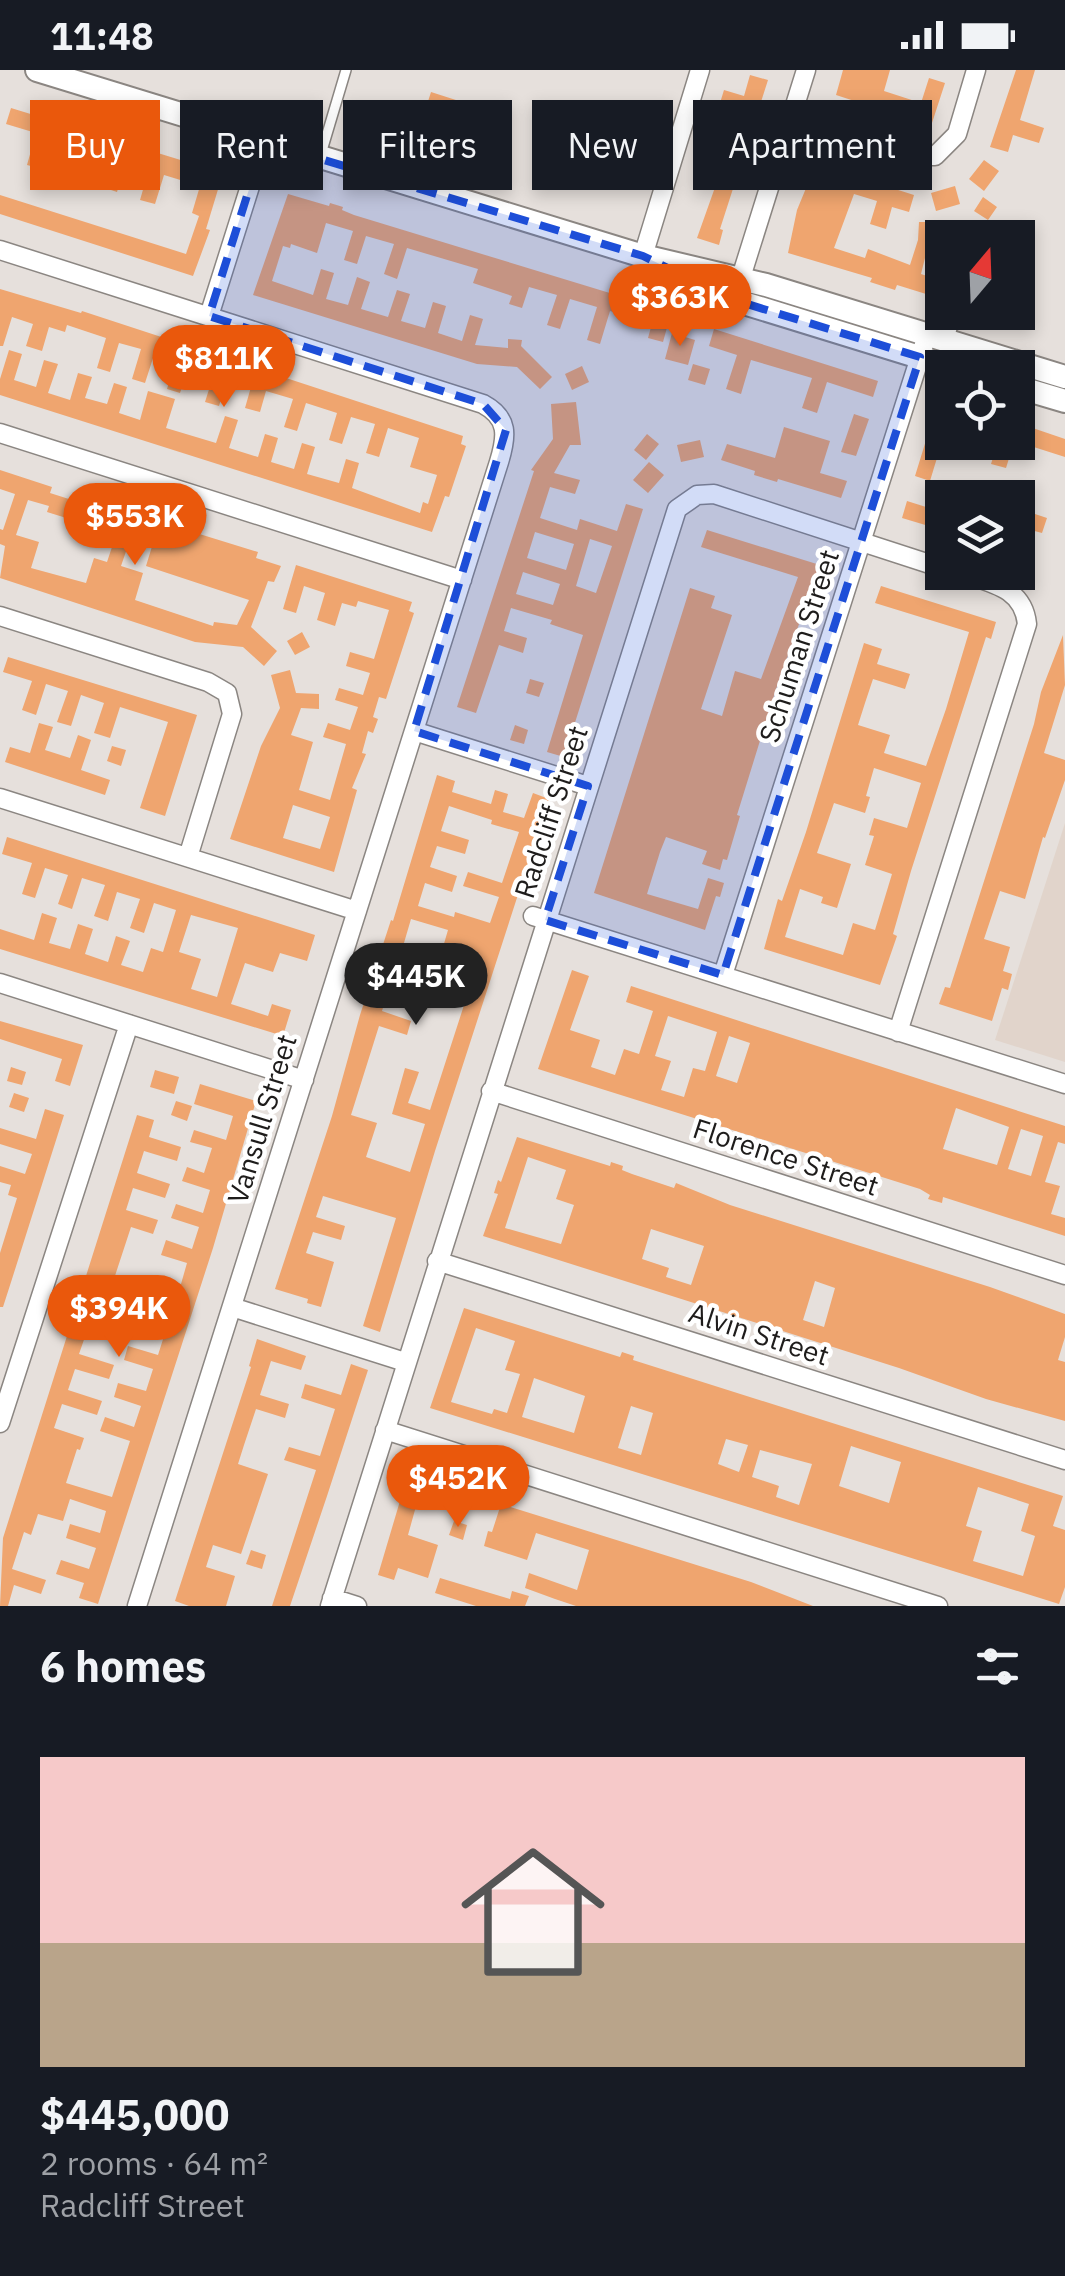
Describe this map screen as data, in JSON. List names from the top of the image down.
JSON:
{
  "streets": {
    "street": [
      "Schuman Street",
      "Radcliff Street",
      "Vansull Street",
      "Florence Street",
      "Alvin Street"
    ]
  },
  "crossings": [
    ["Schuman Street", "Radcliff Street"],
    ["Radcliff Street", "Florence Street"],
    ["Radcliff Street", "Alvin Street"]
  ],
  "north": "top",
  "page": {
    "status": "11:48",
    "chip": [
      "Buy",
      "Rent",
      "Filters",
      "New",
      "Apartment"
    ],
    "price": [
      "$363K",
      "$811K",
      "$553K",
      "$445K",
      "$394K",
      "$452K"
    ],
    "heading": "6 homes",
    "list": [
      {
        "name": "$445,000",
        "note": "2 rooms · 64 m² · Radcliff Street"
      }
    ]
  }
}
